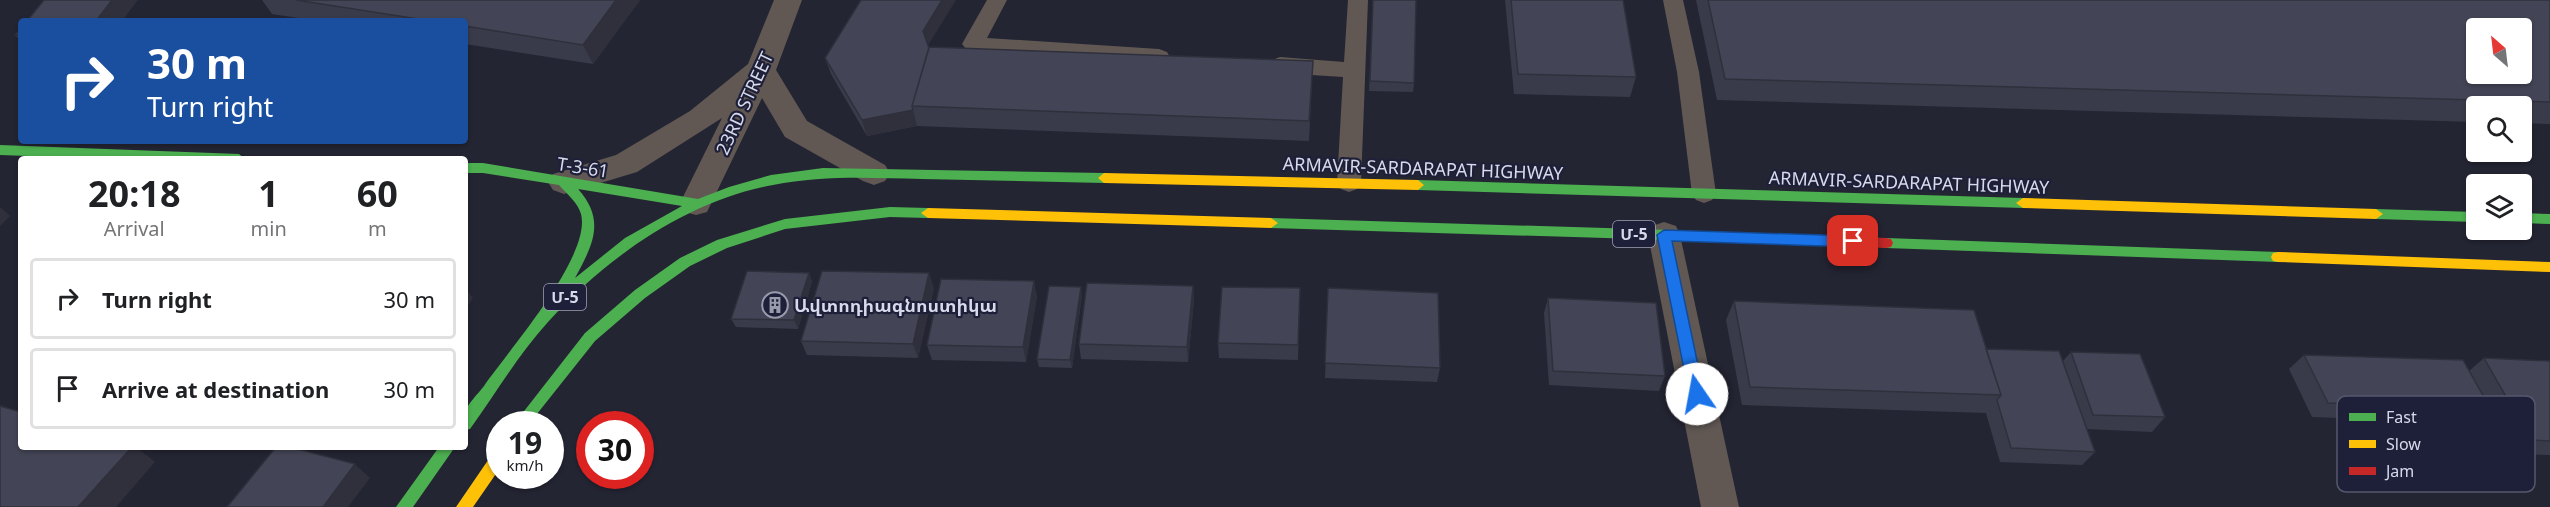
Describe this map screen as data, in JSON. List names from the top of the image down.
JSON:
{
  "streets": {
    "main road": ["T-3-61", "ARMAVIR-SARDARAPAT HIGHWAY", "Մ-5"],
    "street": ["23RD STREET"]
  },
  "crossings": [
    ["23RD STREET", "T-3-61"],
    ["23RD STREET", "ARMAVIR-SARDARAPAT HIGHWAY"],
    ["T-3-61", "ARMAVIR-SARDARAPAT HIGHWAY"]
  ],
  "places": {
    "building": ["Ավտոդիագնոստիկա"]
  },
  "legend": ["Fast", "Slow", "Jam"],
  "north": "top left",
  "page": {
    "turn": ["30 m", "Turn right"],
    "eta": [
      "20:18",
      "Arrival",
      "1",
      "min",
      "60",
      "m"
    ],
    "list": [
      {
        "name": "Turn right",
        "value": "30 m"
      },
      {
        "name": "Arrive at destination",
        "value": "30 m"
      }
    ],
    "speed": "19 km/h",
    "limit": "30"
  }
}
